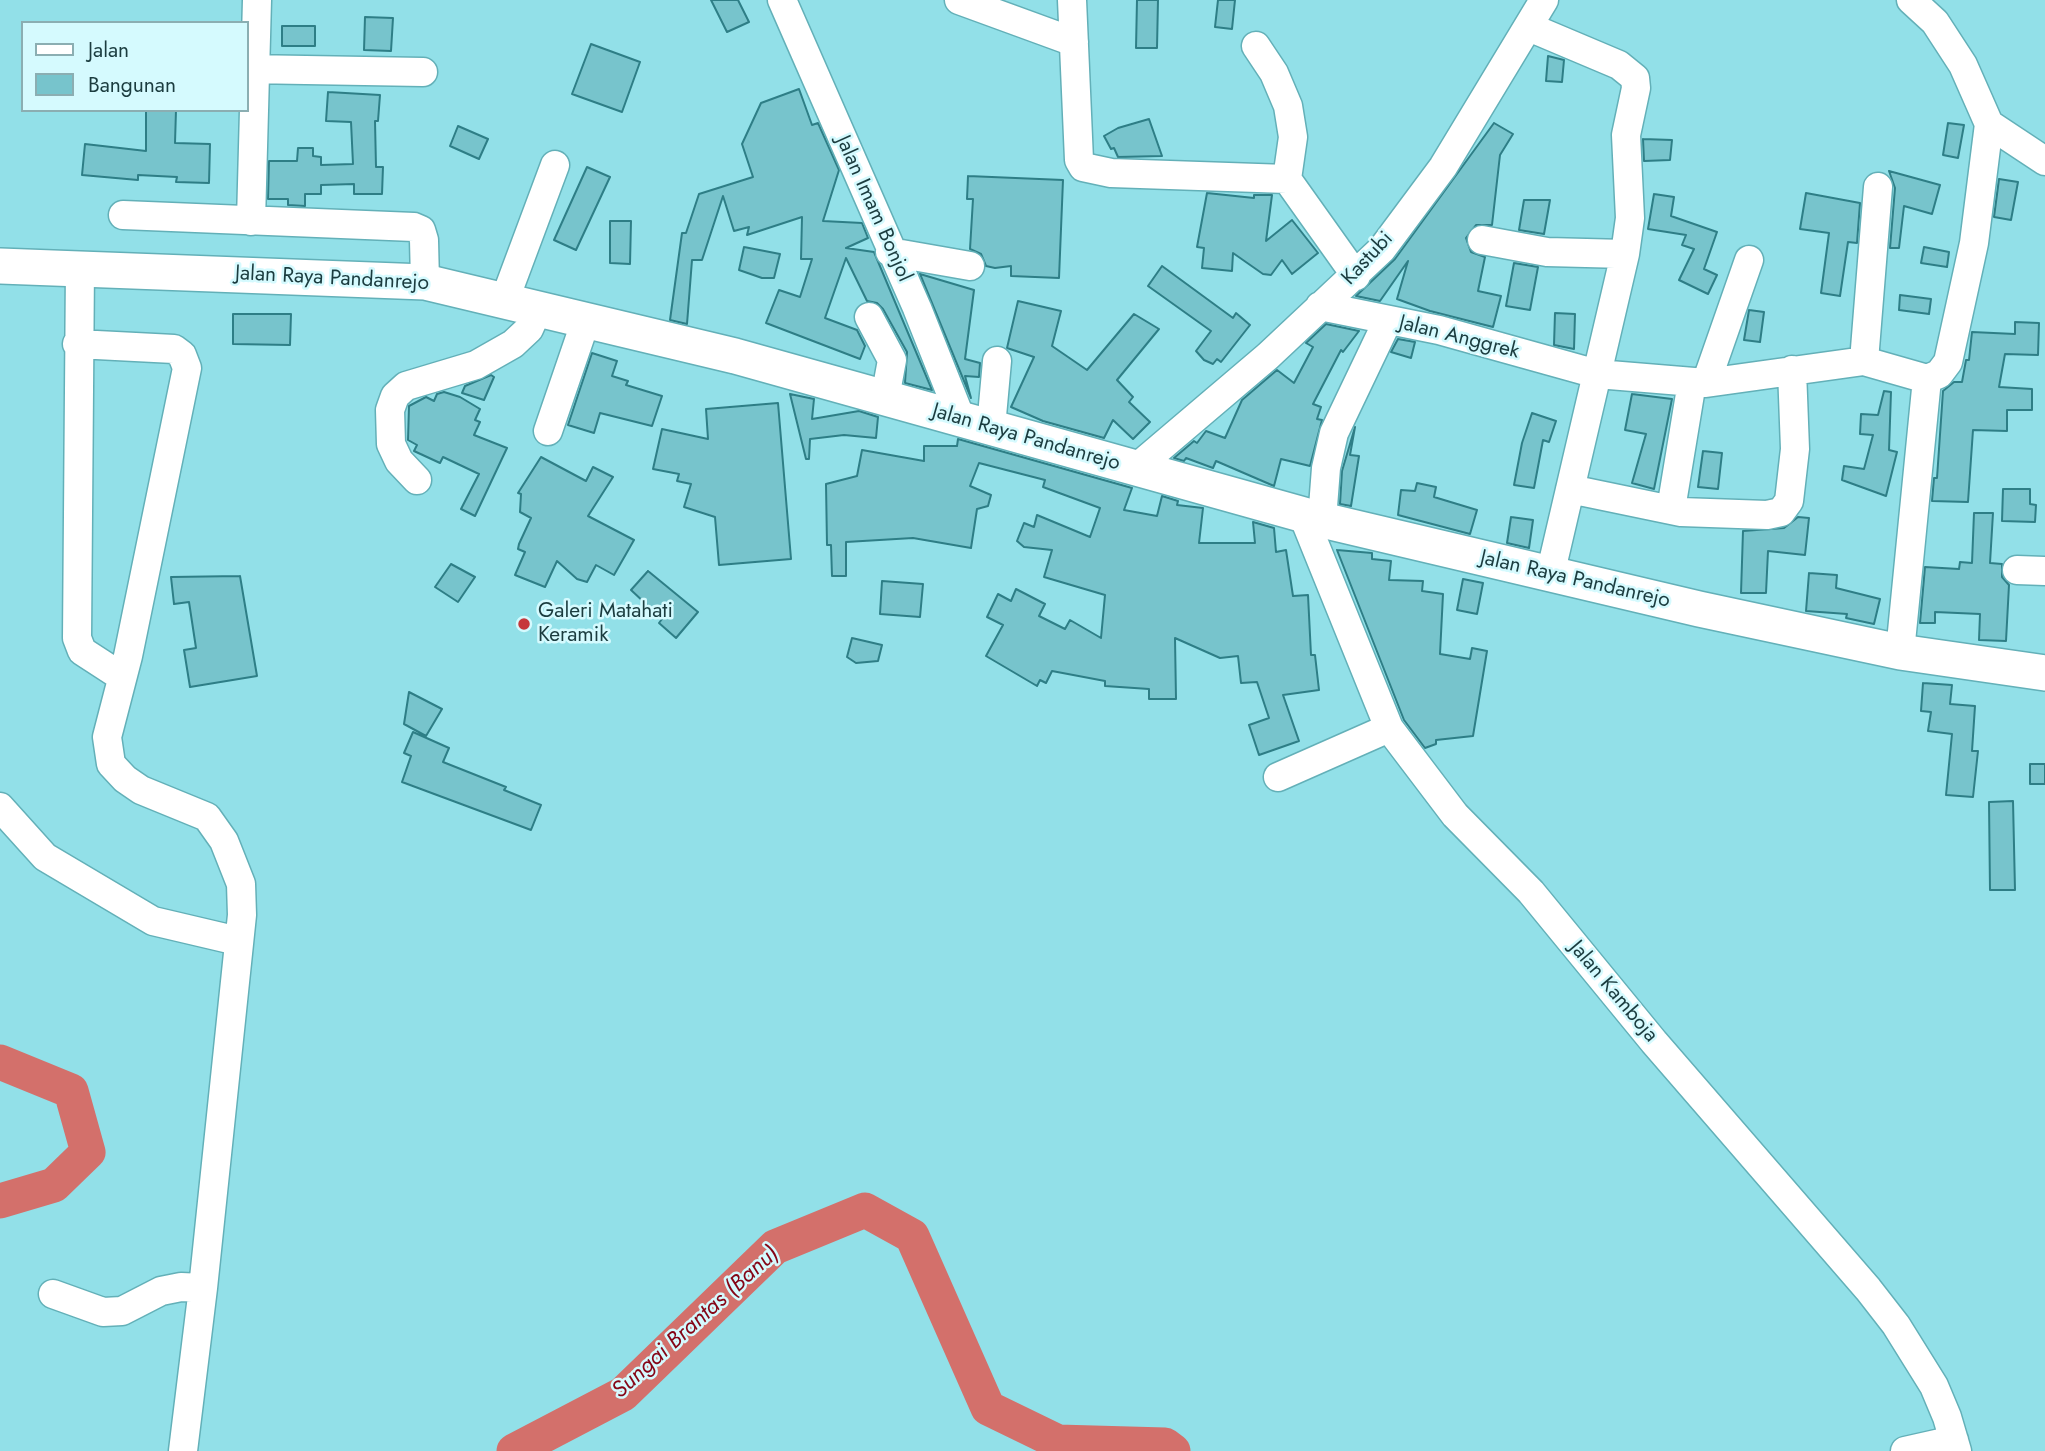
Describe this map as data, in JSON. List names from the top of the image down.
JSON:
{
  "streets": {
    "main road": ["Jalan Raya Pandanrejo"],
    "street": [
      "Jalan Imam Bonjol",
      "Kastubi",
      "Jalan Anggrek",
      "Jalan Kamboja"
    ]
  },
  "crossings": [
    ["Jalan Imam Bonjol", "Jalan Raya Pandanrejo"],
    ["Kastubi", "Jalan Raya Pandanrejo"],
    ["Kastubi", "Jalan Anggrek"],
    ["Jalan Raya Pandanrejo", "Jalan Kamboja"]
  ],
  "water": ["Sungai Brantas (Banu)"],
  "places": ["Galeri Matahati Keramik"],
  "legend": ["Jalan", "Bangunan"]
}
